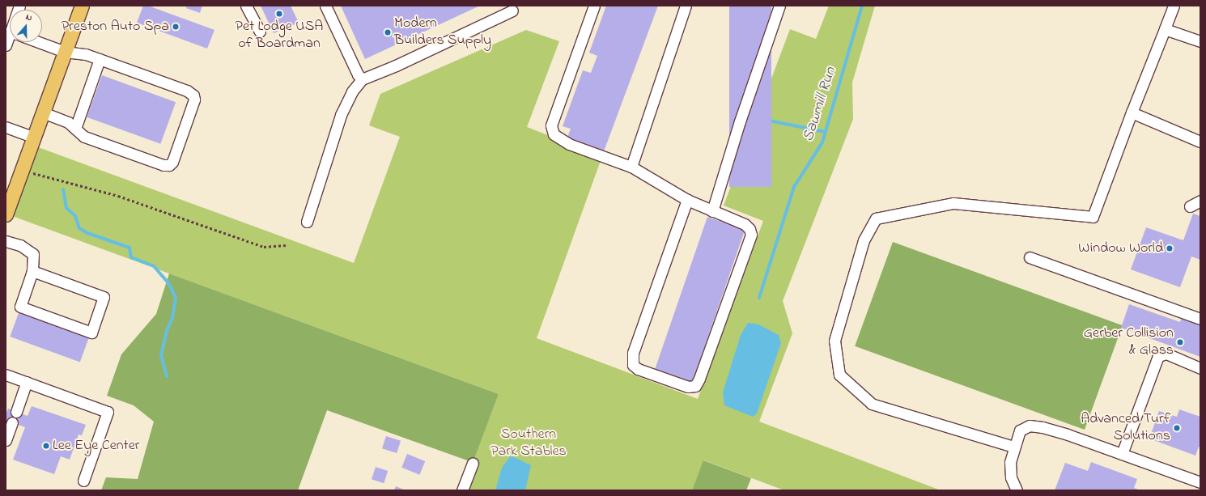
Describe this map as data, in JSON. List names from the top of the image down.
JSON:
{
  "water": ["Sawmill Run"],
  "parks": ["Southern Park Stables"],
  "places": [
    "Pet Lodge USA of Boardman",
    "Preston Auto Spa",
    "Modern Builders Supply",
    "Window World",
    "Gerber Collision & Glass",
    "Advanced Turf Solutions",
    "Lee Eye Center"
  ],
  "north": "top"
}
